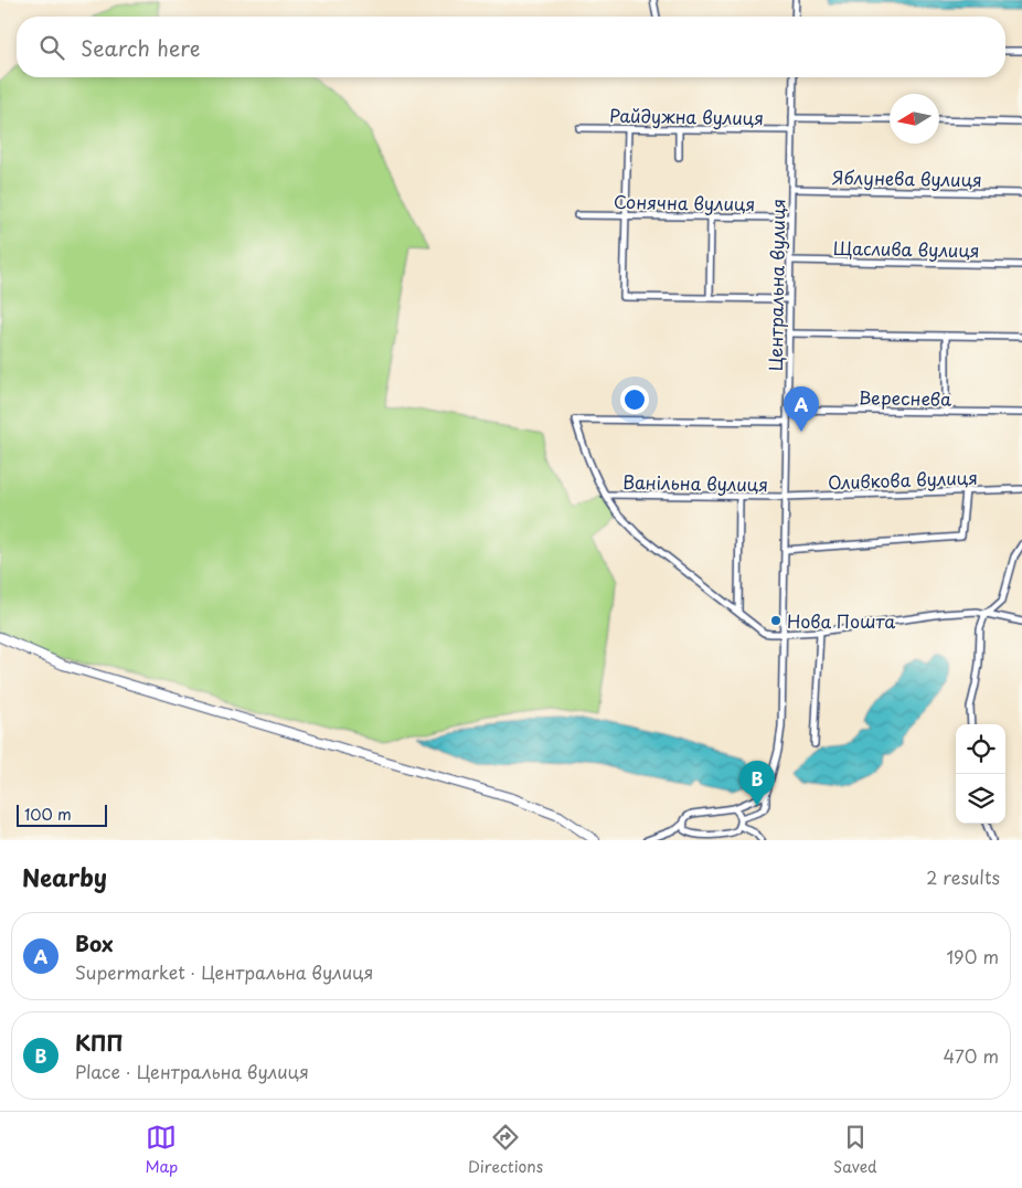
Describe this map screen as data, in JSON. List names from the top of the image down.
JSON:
{
  "streets": {
    "street": [
      "Райдужна вулиця",
      "Яблунева вулиця",
      "Сонячна вулиця",
      "Щаслива вулиця",
      "Центральна вулиця",
      "Вереснева",
      "Оливкова вулиця",
      "Ванільна вулиця"
    ]
  },
  "crossings": [
    ["Райдужна вулиця", "Центральна вулиця"],
    ["Яблунева вулиця", "Центральна вулиця"],
    ["Сонячна вулиця", "Центральна вулиця"],
    ["Щаслива вулиця", "Центральна вулиця"],
    ["Центральна вулиця", "Вереснева"],
    ["Центральна вулиця", "Оливкова вулиця"],
    ["Центральна вулиця", "Ванільна вулиця"],
    ["Оливкова вулиця", "Ванільна вулиця"]
  ],
  "places": ["Нова Пошта"],
  "scale_bar": "100 m",
  "north": "left",
  "page": {
    "search": "Search here",
    "pins": ["A", "B"],
    "scale": "100 m",
    "heading": ["Nearby", "2 results"],
    "list": [
      {
        "mark": "A",
        "name": "Box",
        "note": "Supermarket · Центральна вулиця",
        "value": "190 m"
      },
      {
        "mark": "B",
        "name": "КПП",
        "note": "Place · Центральна вулиця",
        "value": "470 m"
      }
    ],
    "nav": ["Map", "Directions", "Saved"]
  }
}
